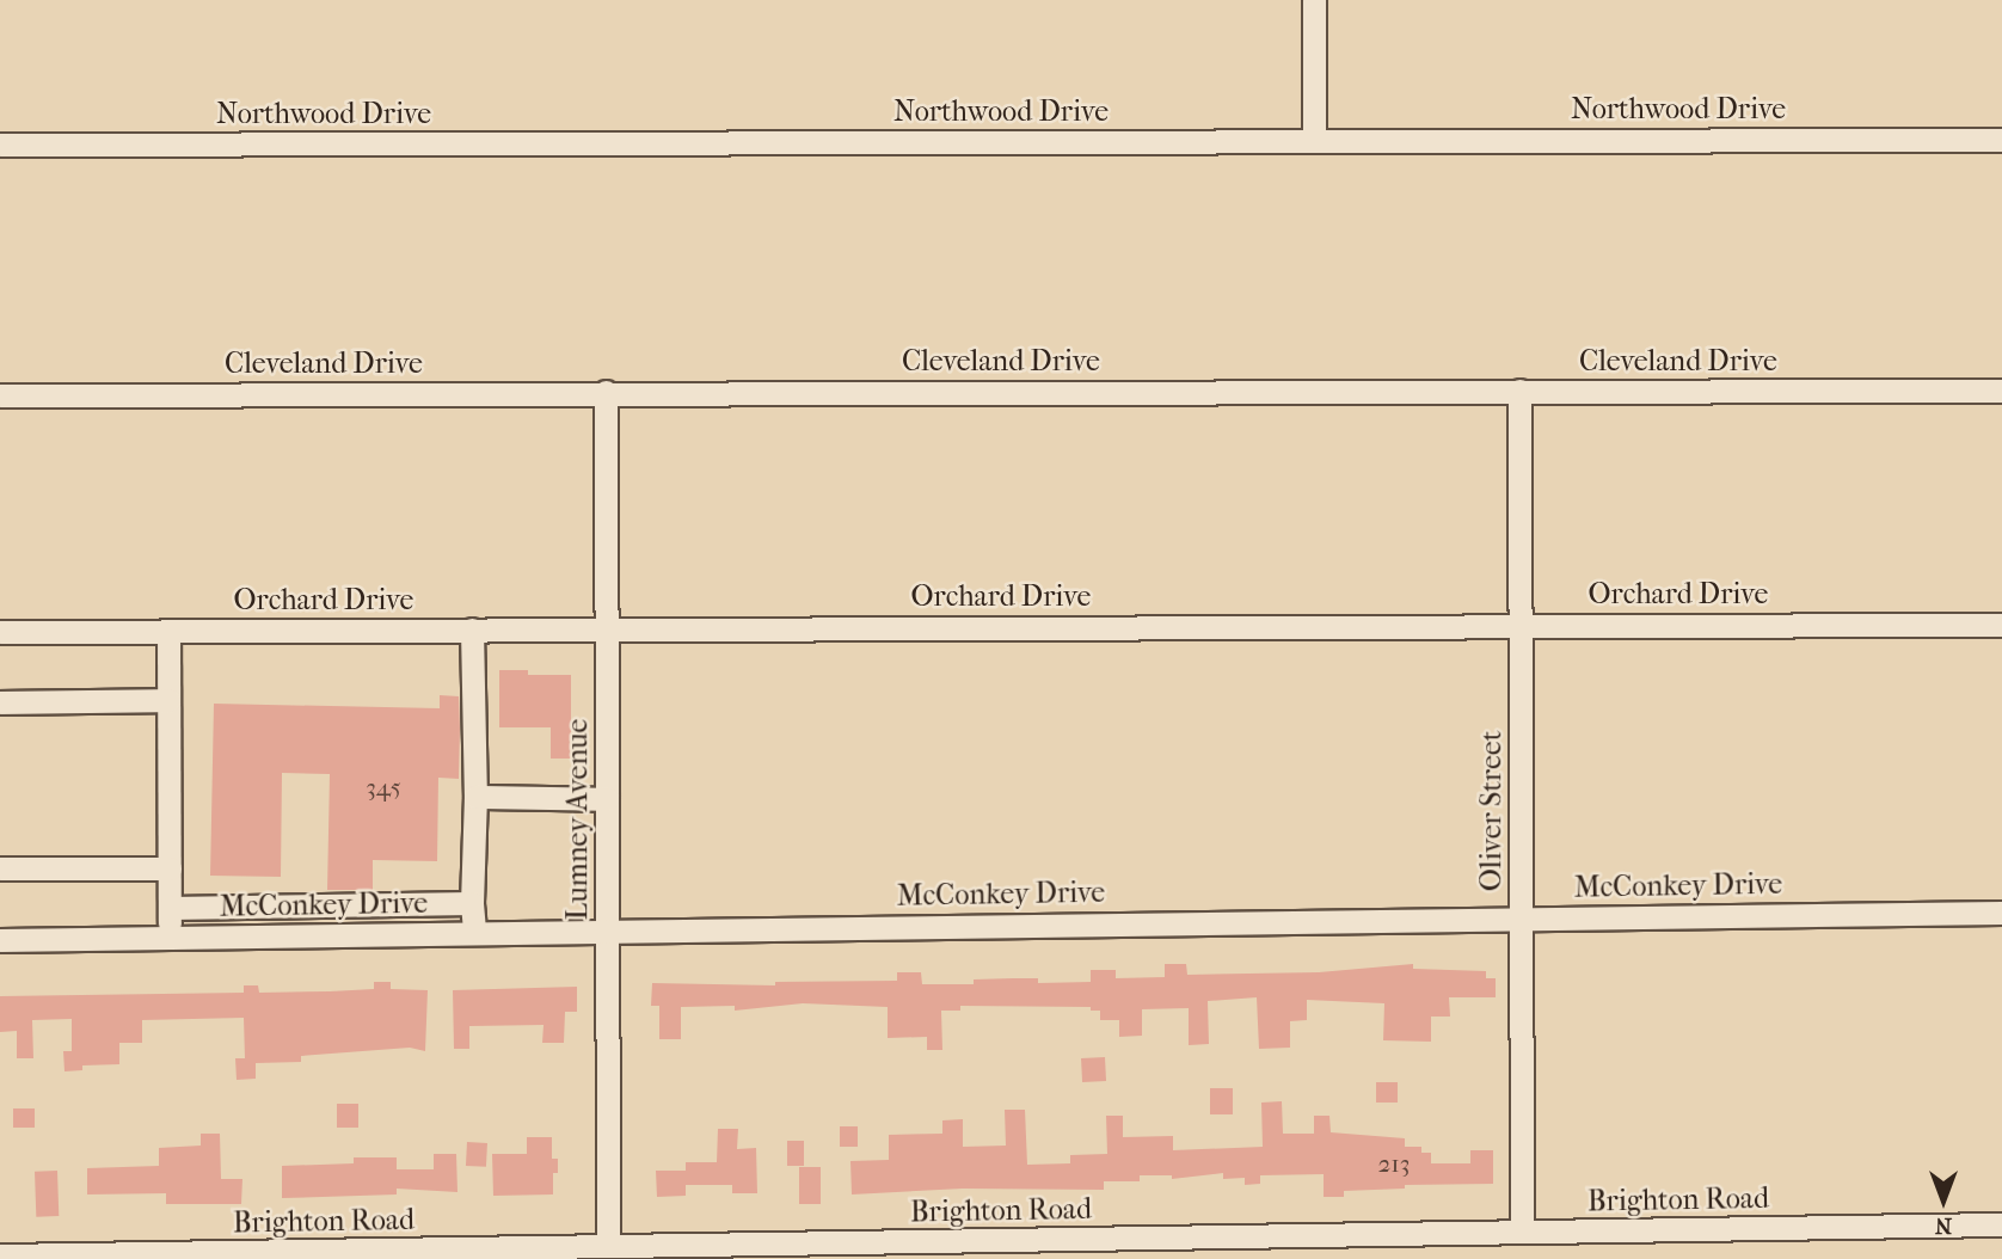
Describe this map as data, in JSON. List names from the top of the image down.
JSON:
{
  "streets": {
    "street": [
      "Northwood Drive",
      "Cleveland Drive",
      "Orchard Drive",
      "Oliver Street",
      "Lumney Avenue",
      "McConkey Drive",
      "Brighton Road"
    ]
  },
  "crossings": [
    ["Cleveland Drive", "Oliver Street"],
    ["Cleveland Drive", "Lumney Avenue"],
    ["Orchard Drive", "Oliver Street"],
    ["Orchard Drive", "Lumney Avenue"],
    ["Oliver Street", "McConkey Drive"],
    ["Oliver Street", "Brighton Road"],
    ["Lumney Avenue", "McConkey Drive"],
    ["Lumney Avenue", "Brighton Road"]
  ],
  "house_numbers": ["345", "213"],
  "north": "bottom"
}
